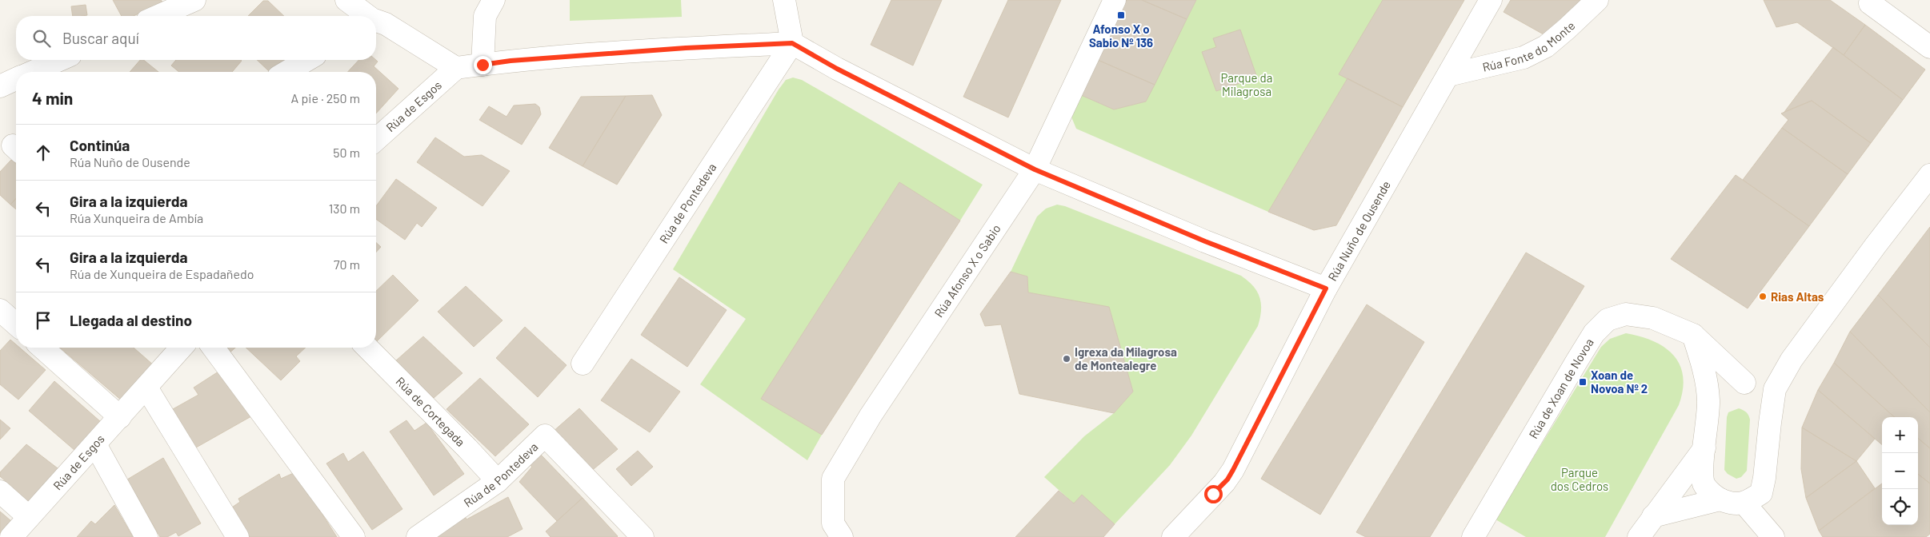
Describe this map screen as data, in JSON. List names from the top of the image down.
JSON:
{
  "streets": {
    "street": [
      "Rúa Fonte do Monte",
      "Rúa de Esgos",
      "Rúa de Pontedeva",
      "Rúa Nuño de Ousende",
      "Rúa Afonso X o Sabio",
      "Rúa de Xoan de Novoa",
      "Rúa de Cortegada"
    ]
  },
  "crossings": [
    ["Rúa Fonte do Monte", "Rúa Nuño de Ousende"],
    ["Rúa de Pontedeva", "Rúa de Cortegada"]
  ],
  "parks": ["Parque da Milagrosa", "Parque dos Cedros"],
  "places": {
    "transit": ["Afonso X o Sabio Nº 136", "Xoan de Novoa Nº 2"],
    "other": ["Rias Altas", "Igrexa da Milagrosa de Montealegre"]
  },
  "page": {
    "search": "Buscar aquí",
    "heading": ["4 min", "A pie · 250 m"],
    "list": [
      ["Continúa", "Rúa Nuño de Ousende", "50 m"],
      ["Gira a la izquierda", "Rúa Xunqueira de Ambía", "130 m"],
      ["Gira a la izquierda", "Rúa de Xunqueira de Espadañedo", "70 m"],
      "Llegada al destino"
    ],
    "map_buttons": ["+", "−"]
  }
}
